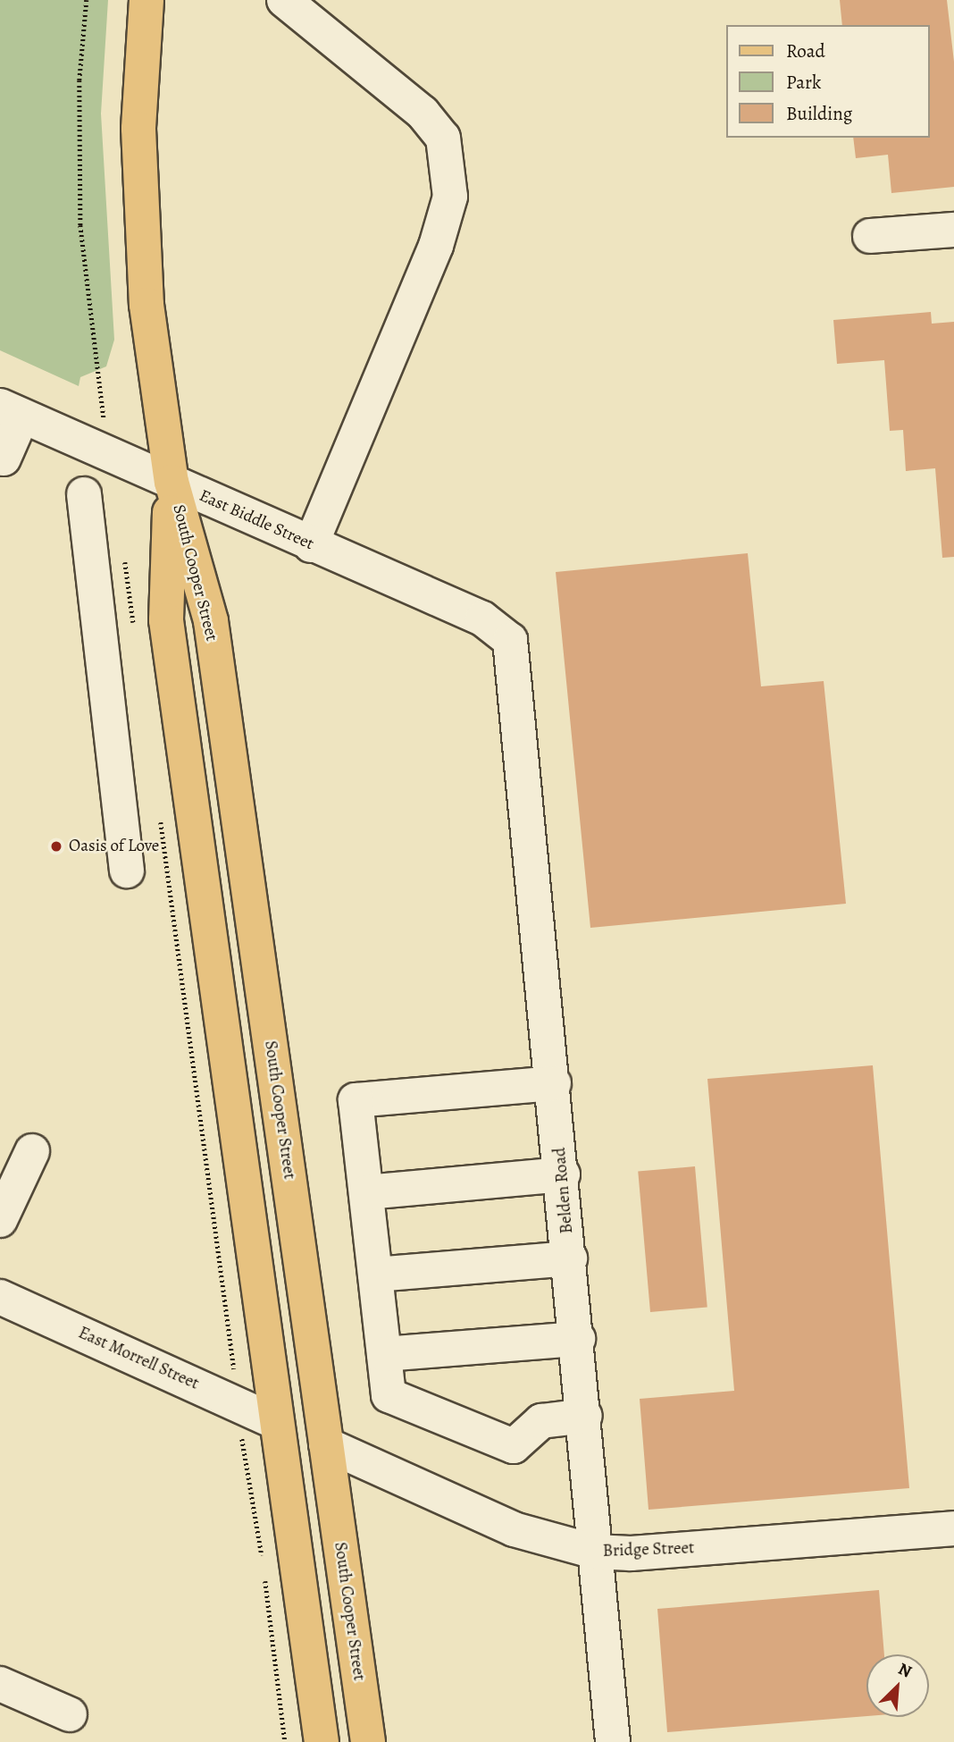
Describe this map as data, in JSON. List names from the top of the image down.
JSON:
{
  "streets": {
    "main road": ["South Cooper Street"],
    "street": [
      "East Biddle Street",
      "Belden Road",
      "East Morrell Street",
      "Bridge Street"
    ]
  },
  "crossings": [
    ["East Biddle Street", "South Cooper Street"],
    ["East Biddle Street", "Belden Road"],
    ["South Cooper Street", "East Morrell Street"],
    ["South Cooper Street", "Bridge Street"],
    ["Belden Road", "Bridge Street"]
  ],
  "places": ["Oasis of Love"],
  "legend": ["Road", "Park", "Building"],
  "north": "top right"
}
